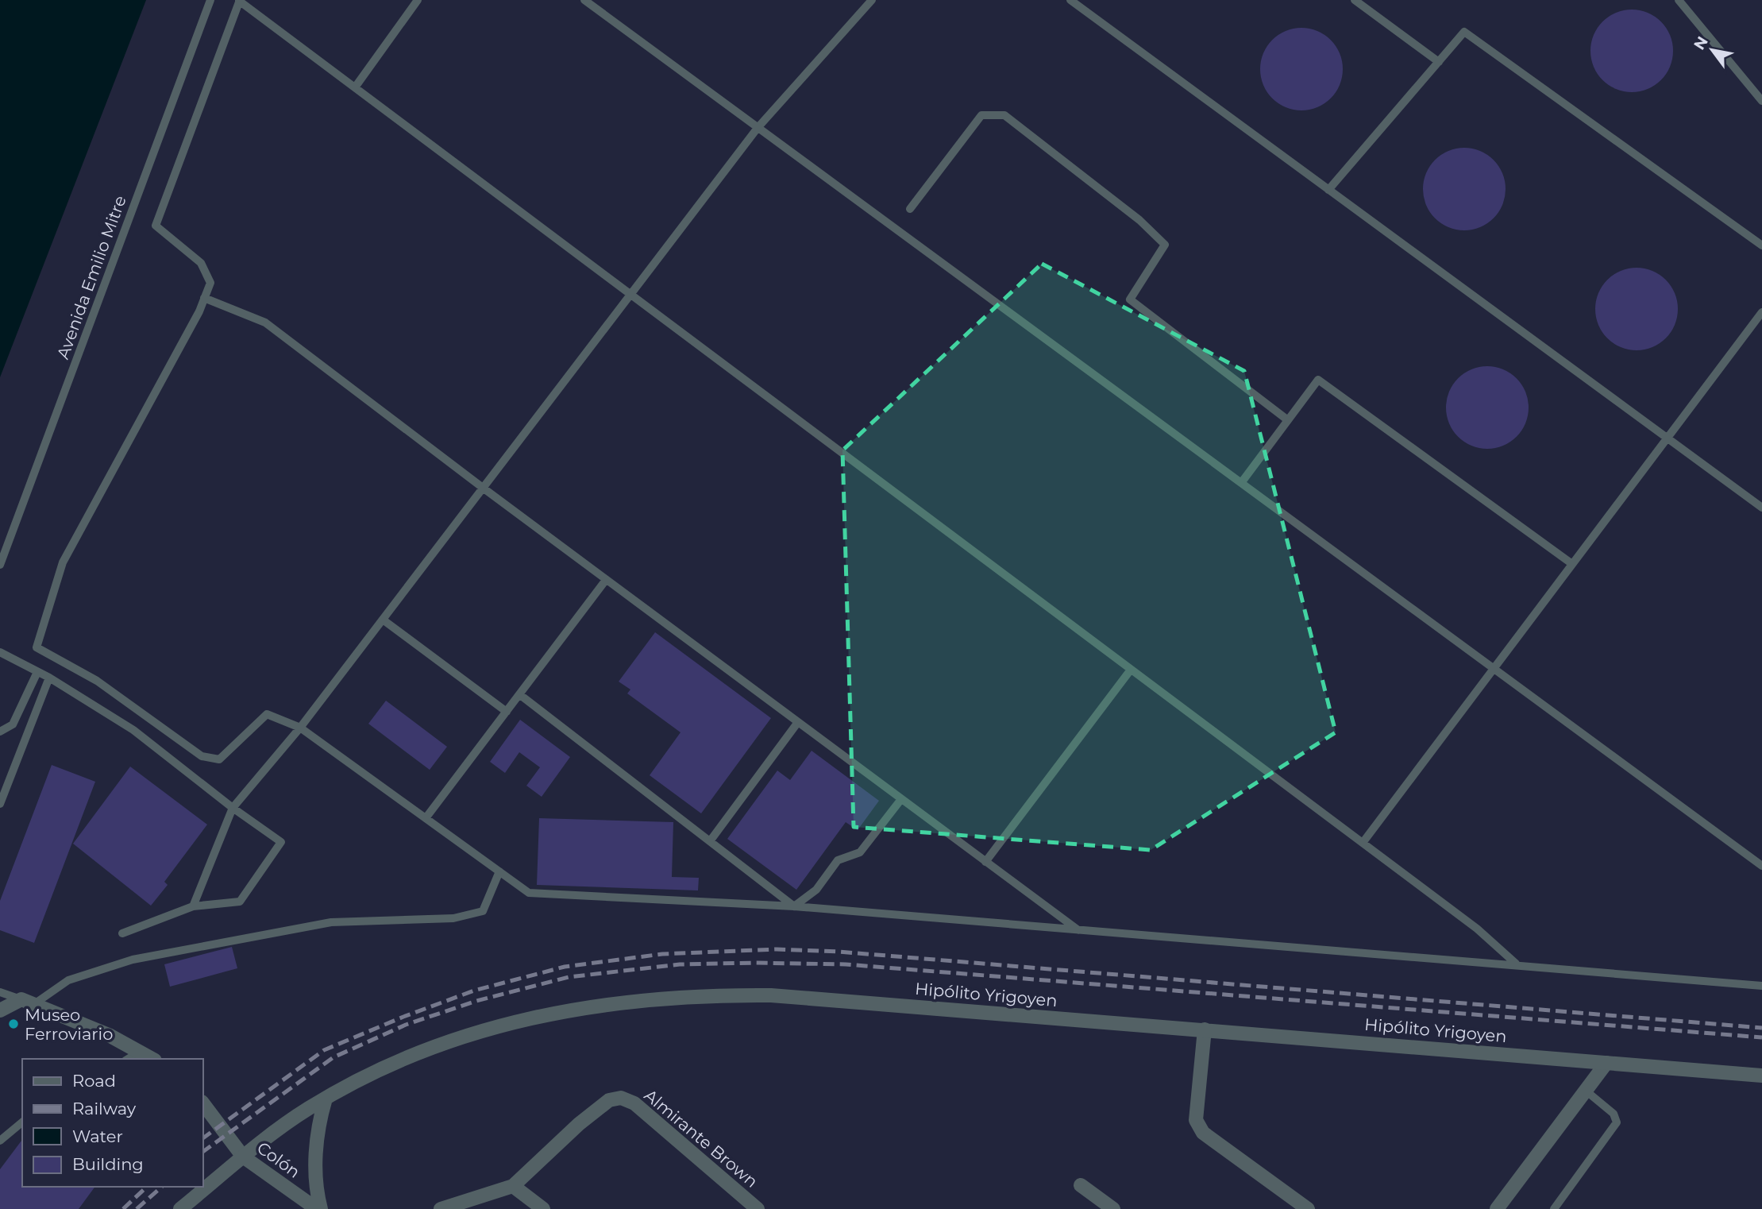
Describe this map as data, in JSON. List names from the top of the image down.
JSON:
{
  "streets": {
    "street": ["Hipólito Yrigoyen", "Almirante Brown", "Colón"],
    "lane": ["Avenida Emilio Mitre"]
  },
  "crossings": [
    ["Hipólito Yrigoyen", "Colón"]
  ],
  "places": ["Museo Ferroviario"],
  "legend": [
    "Road",
    "Railway",
    "Water",
    "Building"
  ],
  "north": "top left"
}
